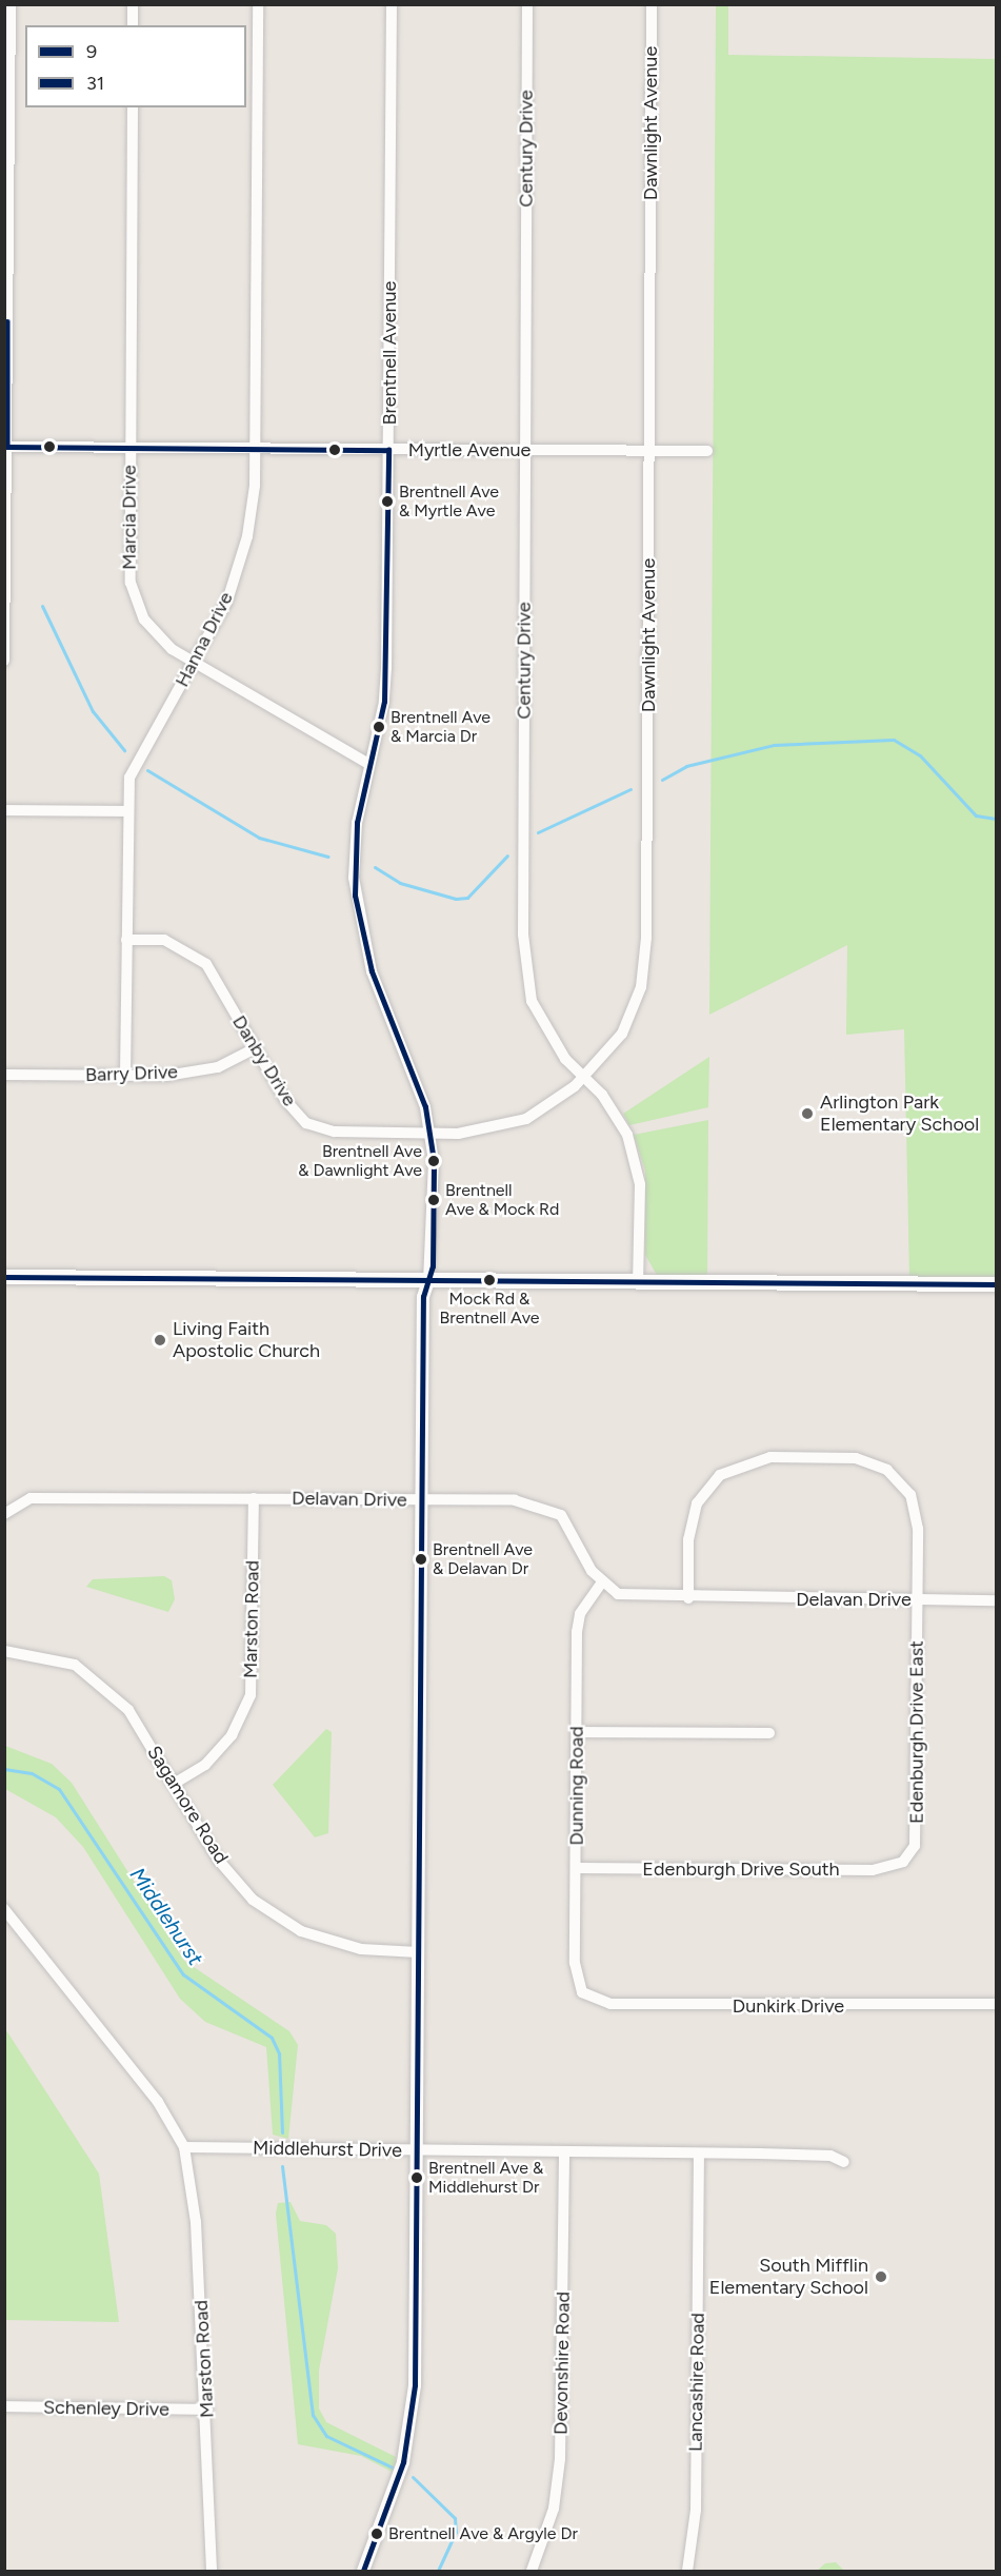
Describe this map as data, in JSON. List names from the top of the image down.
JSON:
{
  "streets": {
    "street": [
      "Dawnlight Avenue",
      "Century Drive",
      "Brentnell Avenue",
      "Myrtle Avenue",
      "Marcia Drive",
      "Hanna Drive",
      "Danby Drive",
      "Barry Drive",
      "Delavan Drive",
      "Marston Road",
      "Edenburgh Drive East",
      "Dunning Road",
      "Sagamore Road",
      "Edenburgh Drive South",
      "Dunkirk Drive",
      "Middlehurst Drive",
      "Devonshire Road",
      "Lancashire Road",
      "Schenley Drive"
    ]
  },
  "crossings": [
    ["Dawnlight Avenue", "Century Drive"],
    ["Dawnlight Avenue", "Brentnell Avenue"],
    ["Dawnlight Avenue", "Myrtle Avenue"],
    ["Dawnlight Avenue", "Danby Drive"],
    ["Century Drive", "Myrtle Avenue"],
    ["Brentnell Avenue", "Myrtle Avenue"],
    ["Brentnell Avenue", "Marcia Drive"],
    ["Brentnell Avenue", "Danby Drive"],
    ["Brentnell Avenue", "Delavan Drive"],
    ["Brentnell Avenue", "Sagamore Road"],
    ["Brentnell Avenue", "Middlehurst Drive"],
    ["Myrtle Avenue", "Marcia Drive"],
    ["Myrtle Avenue", "Hanna Drive"],
    ["Marcia Drive", "Hanna Drive"],
    ["Hanna Drive", "Danby Drive"],
    ["Hanna Drive", "Barry Drive"],
    ["Danby Drive", "Barry Drive"],
    ["Delavan Drive", "Marston Road"],
    ["Delavan Drive", "Edenburgh Drive East"],
    ["Delavan Drive", "Dunning Road"],
    ["Marston Road", "Sagamore Road"],
    ["Marston Road", "Middlehurst Drive"],
    ["Marston Road", "Schenley Drive"],
    ["Edenburgh Drive East", "Edenburgh Drive South"],
    ["Dunning Road", "Edenburgh Drive South"],
    ["Dunning Road", "Dunkirk Drive"],
    ["Middlehurst Drive", "Devonshire Road"],
    ["Middlehurst Drive", "Lancashire Road"]
  ],
  "water": ["Middlehurst"],
  "places": [
    "Brentnell Ave & Myrtle Ave",
    "Brentnell Ave & Marcia Dr",
    "Arlington Park Elementary School",
    "Brentnell Ave & Dawnlight Ave",
    "Brentnell Ave & Mock Rd",
    "Mock Rd & Brentnell Ave",
    "Living Faith Apostolic Church",
    "Brentnell Ave & Delavan Dr",
    "Brentnell Ave & Middlehurst Dr",
    "South Mifflin Elementary School",
    "Brentnell Ave & Argyle Dr"
  ],
  "lines": ["transit line 9", "transit line 31"],
  "legend": ["9", "31"]
}
